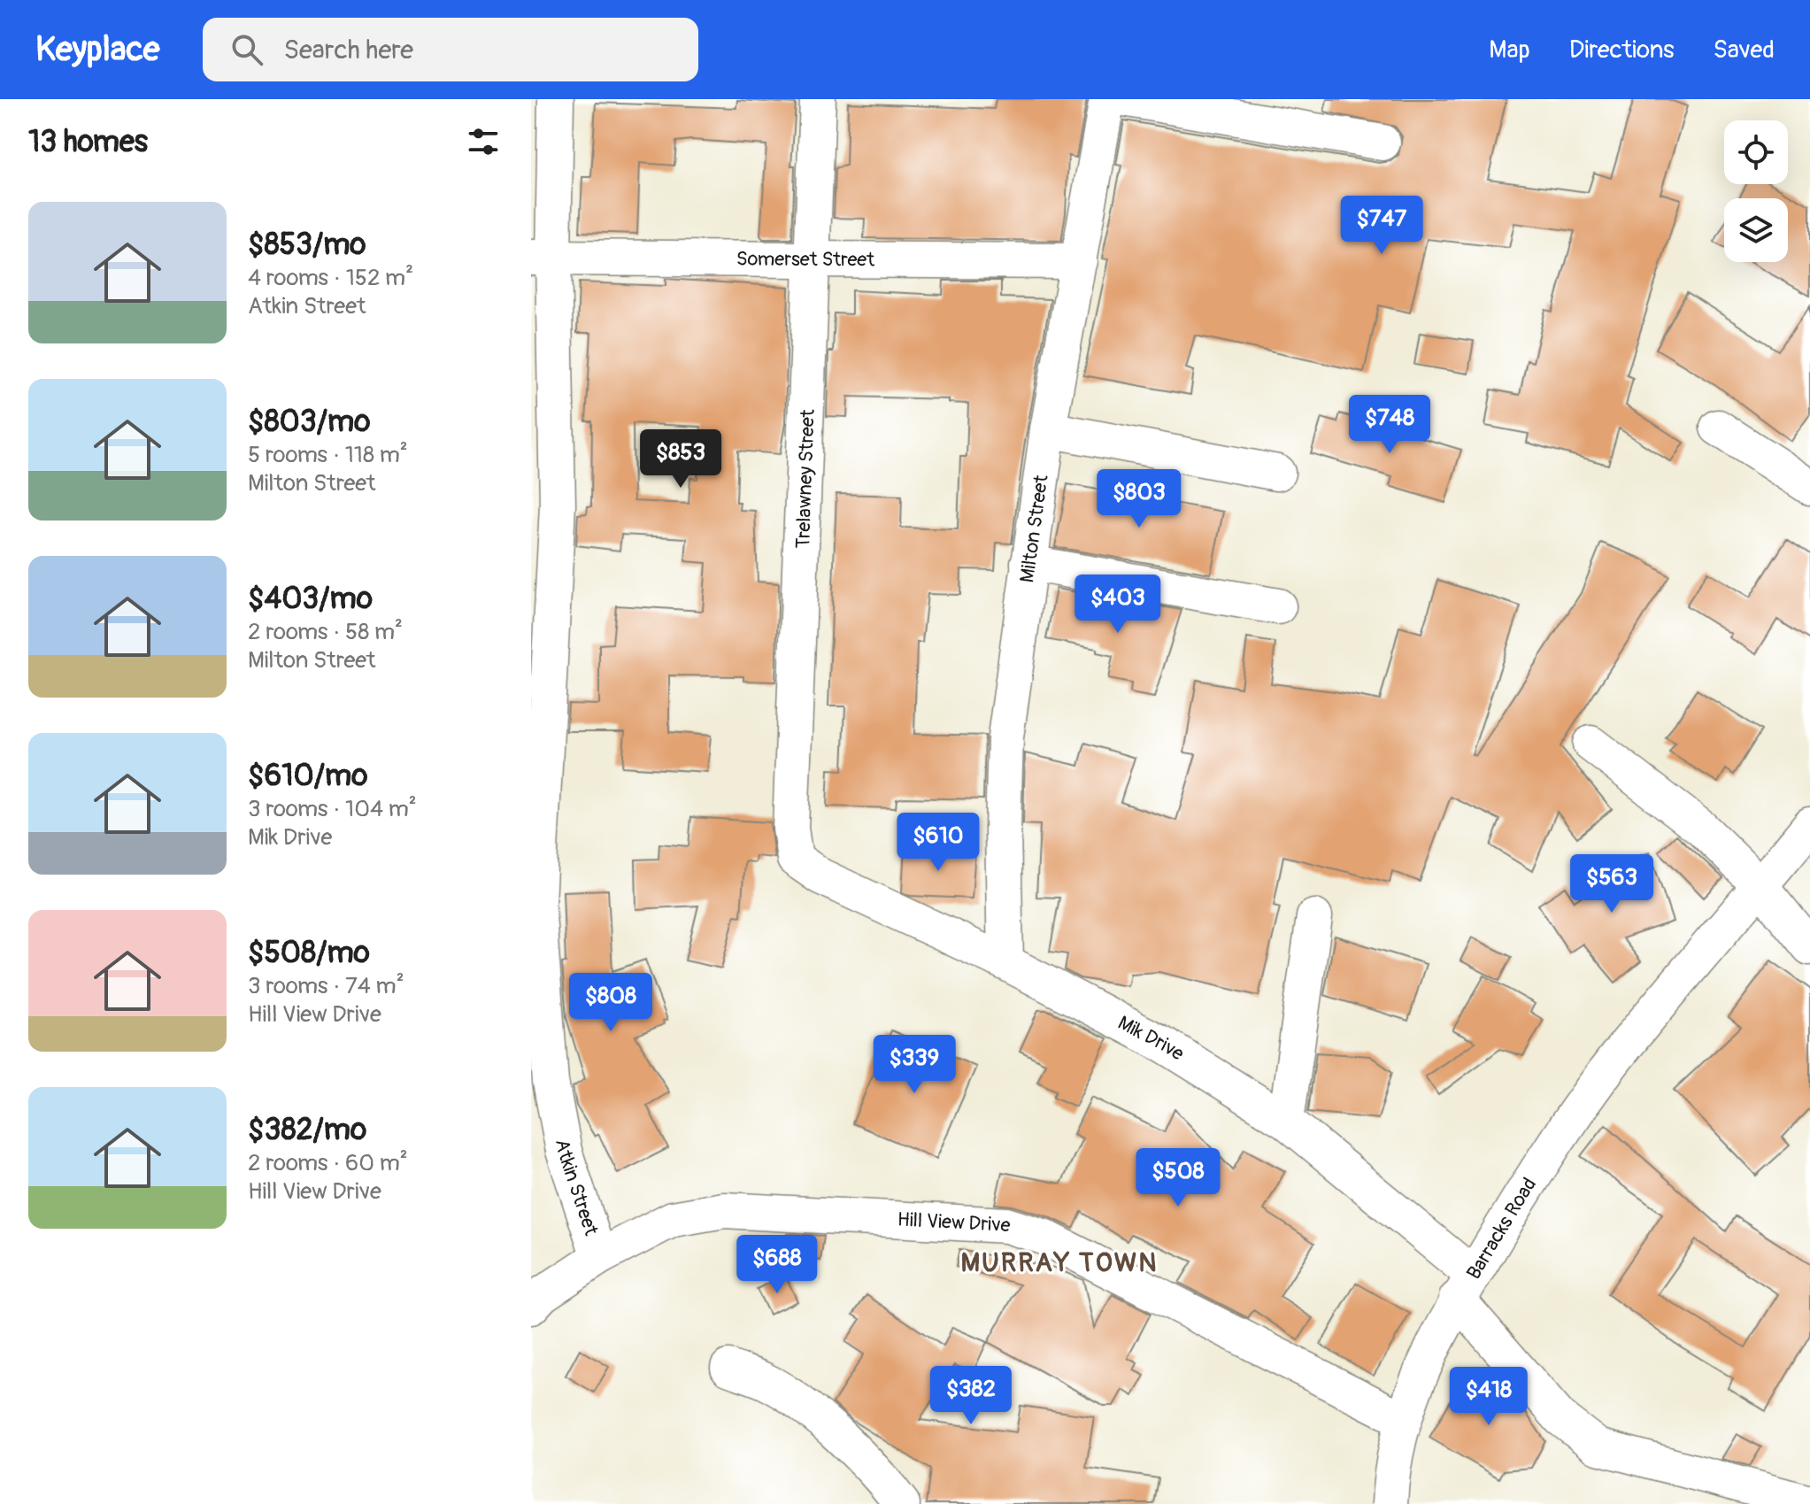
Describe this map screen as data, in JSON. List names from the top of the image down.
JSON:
{
  "streets": {
    "street": [
      "Somerset Street",
      "Trelawney Street",
      "Milton Street",
      "Mik Drive",
      "Atkin Street",
      "Hill View Drive",
      "Barracks Road"
    ]
  },
  "crossings": [
    ["Somerset Street", "Trelawney Street"],
    ["Somerset Street", "Milton Street"],
    ["Somerset Street", "Atkin Street"],
    ["Trelawney Street", "Mik Drive"],
    ["Milton Street", "Mik Drive"],
    ["Mik Drive", "Barracks Road"],
    ["Atkin Street", "Hill View Drive"]
  ],
  "districts": ["MURRAY TOWN"],
  "page": {
    "header": "Keyplace",
    "search": "Search here",
    "nav": ["Map", "Directions", "Saved"],
    "heading": "13 homes",
    "list": [
      {
        "name": "$853/mo",
        "note": "4 rooms · 152 m² · Atkin Street"
      },
      {
        "name": "$803/mo",
        "note": "5 rooms · 118 m² · Milton Street"
      },
      {
        "name": "$403/mo",
        "note": "2 rooms · 58 m² · Milton Street"
      },
      {
        "name": "$610/mo",
        "note": "3 rooms · 104 m² · Mik Drive"
      },
      {
        "name": "$508/mo",
        "note": "3 rooms · 74 m² · Hill View Drive"
      },
      {
        "name": "$382/mo",
        "note": "2 rooms · 60 m² · Hill View Drive"
      }
    ],
    "price": [
      "$747",
      "$748",
      "$853",
      "$803",
      "$403",
      "$610",
      "$563",
      "$808",
      "$339",
      "$508",
      "$688",
      "$382",
      "$418"
    ]
  }
}
